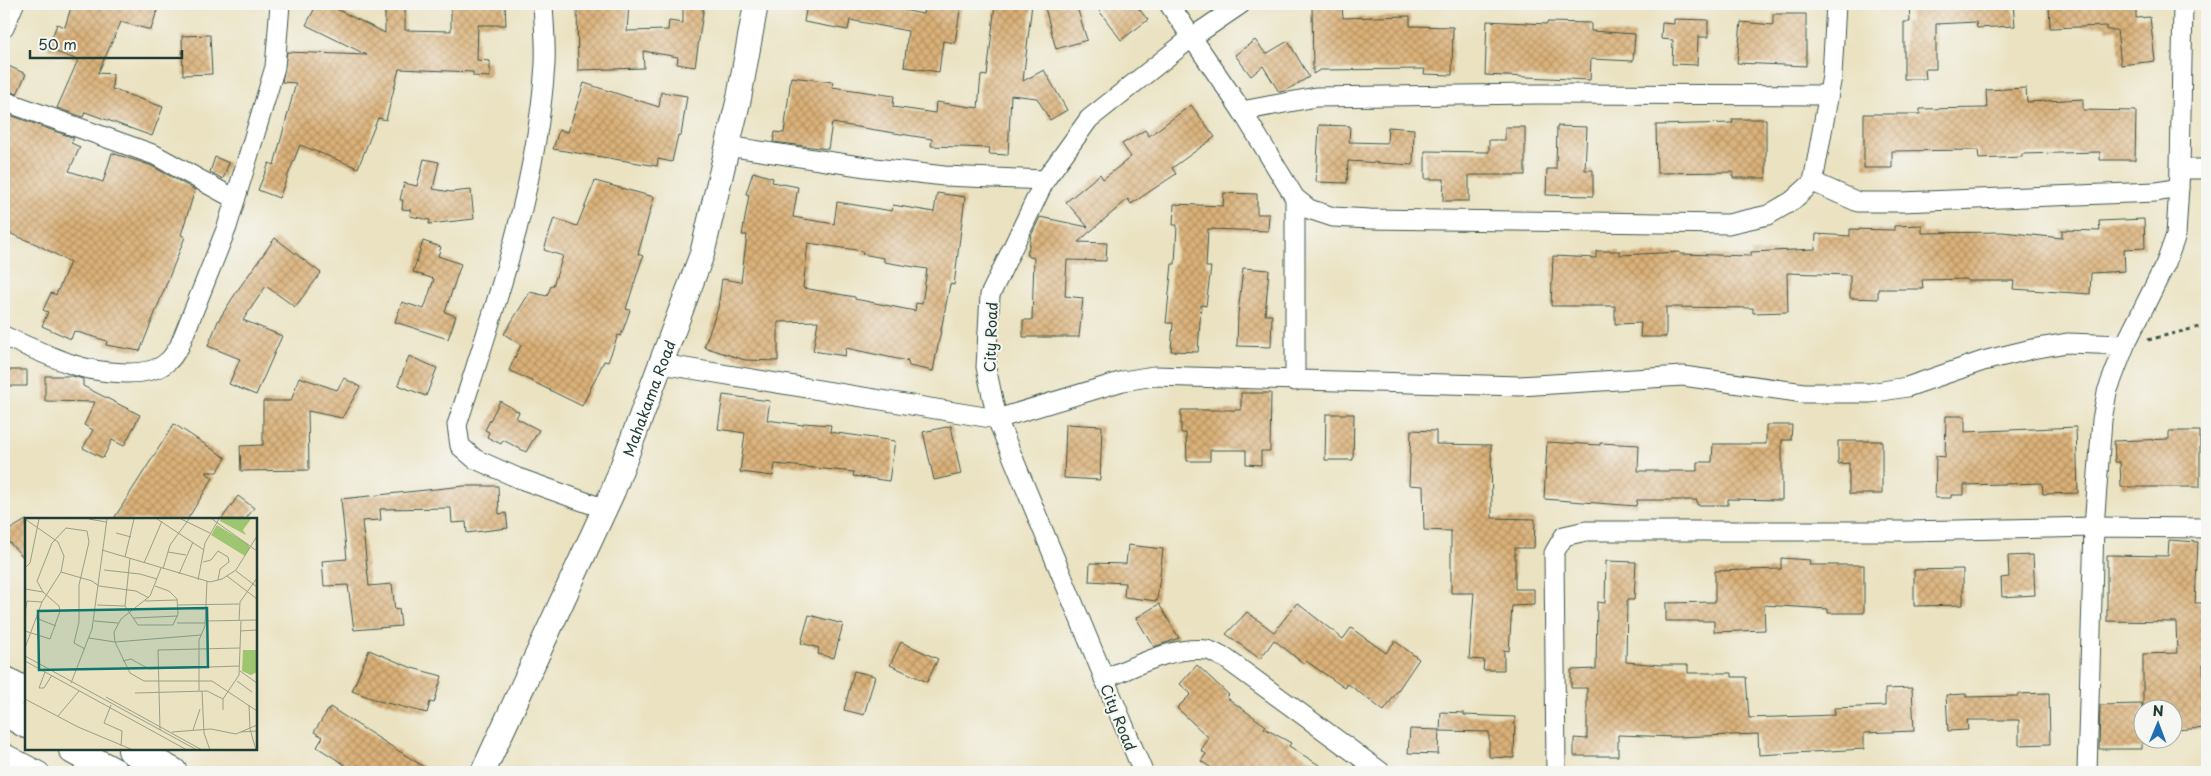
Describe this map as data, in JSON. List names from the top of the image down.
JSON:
{
  "streets": {
    "street": ["City Road", "Mahakama Road"]
  },
  "scale_bar": "50 m",
  "north": "top"
}
